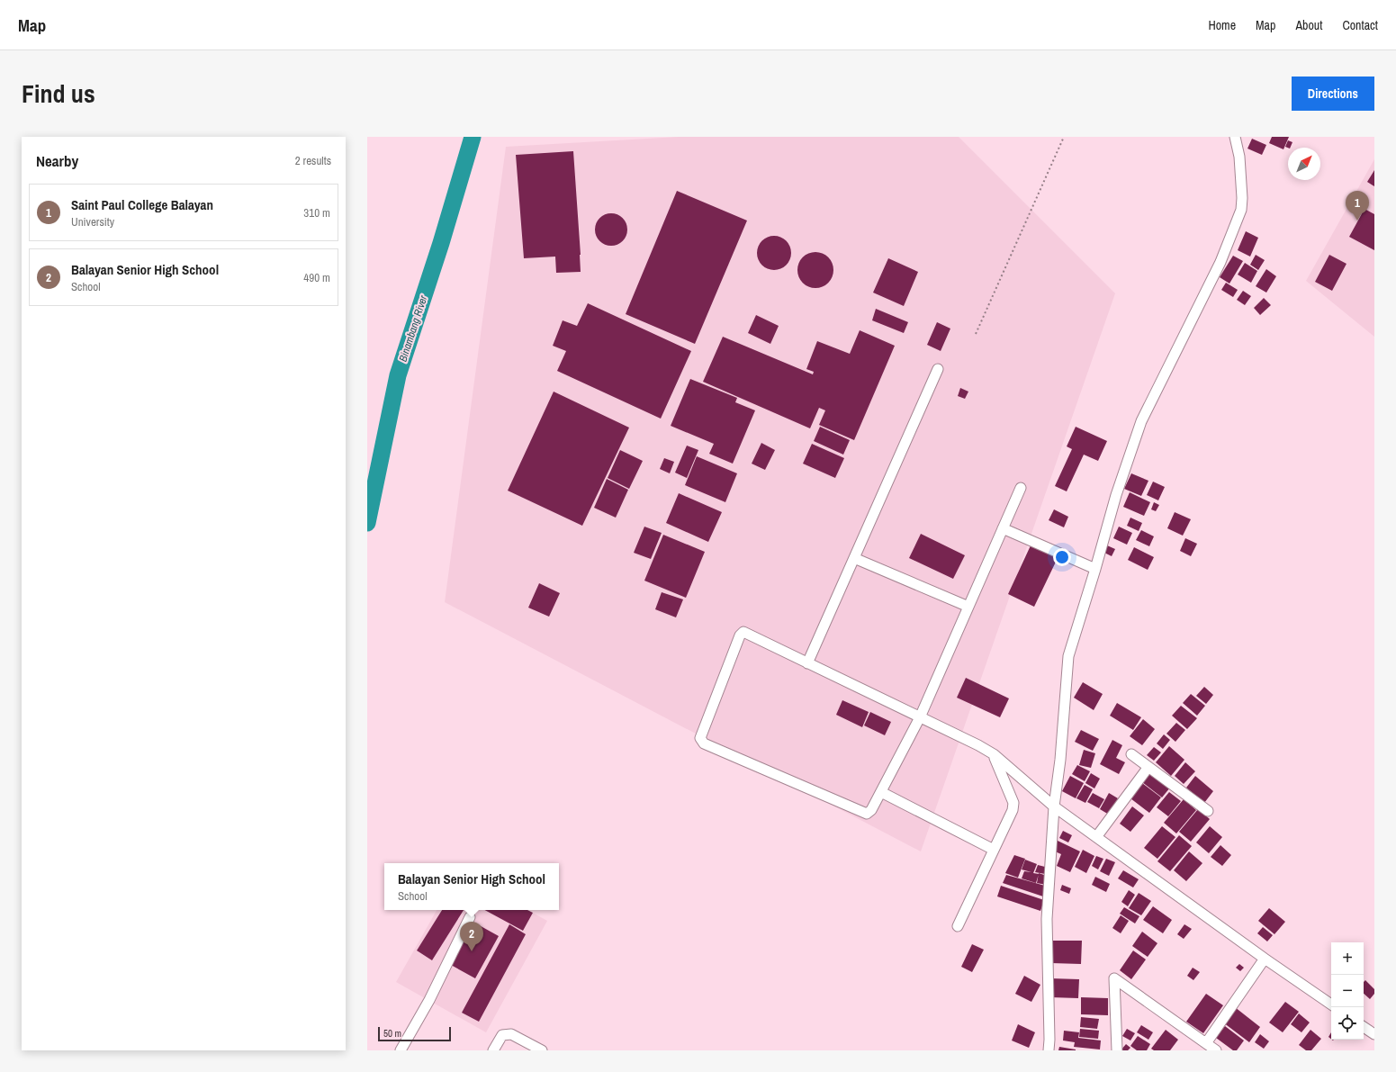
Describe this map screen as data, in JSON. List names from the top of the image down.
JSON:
{
  "water": ["Binambang River"],
  "scale_bar": "50 m",
  "north": "top right",
  "page": {
    "header": "Map",
    "nav": [
      "Home",
      "Map",
      "About",
      "Contact"
    ],
    "title": "Find us",
    "buttons": "Directions",
    "heading": ["Nearby", "2 results"],
    "list": [
      {
        "mark": "1",
        "name": "Saint Paul College Balayan",
        "note": "University",
        "value": "310 m"
      },
      {
        "mark": "2",
        "name": "Balayan Senior High School",
        "note": "School",
        "value": "490 m"
      }
    ],
    "pins": ["1", "2"],
    "popup": ["Balayan Senior High School", "School"],
    "map_buttons": ["+", "−"],
    "scale": "50 m"
  }
}
